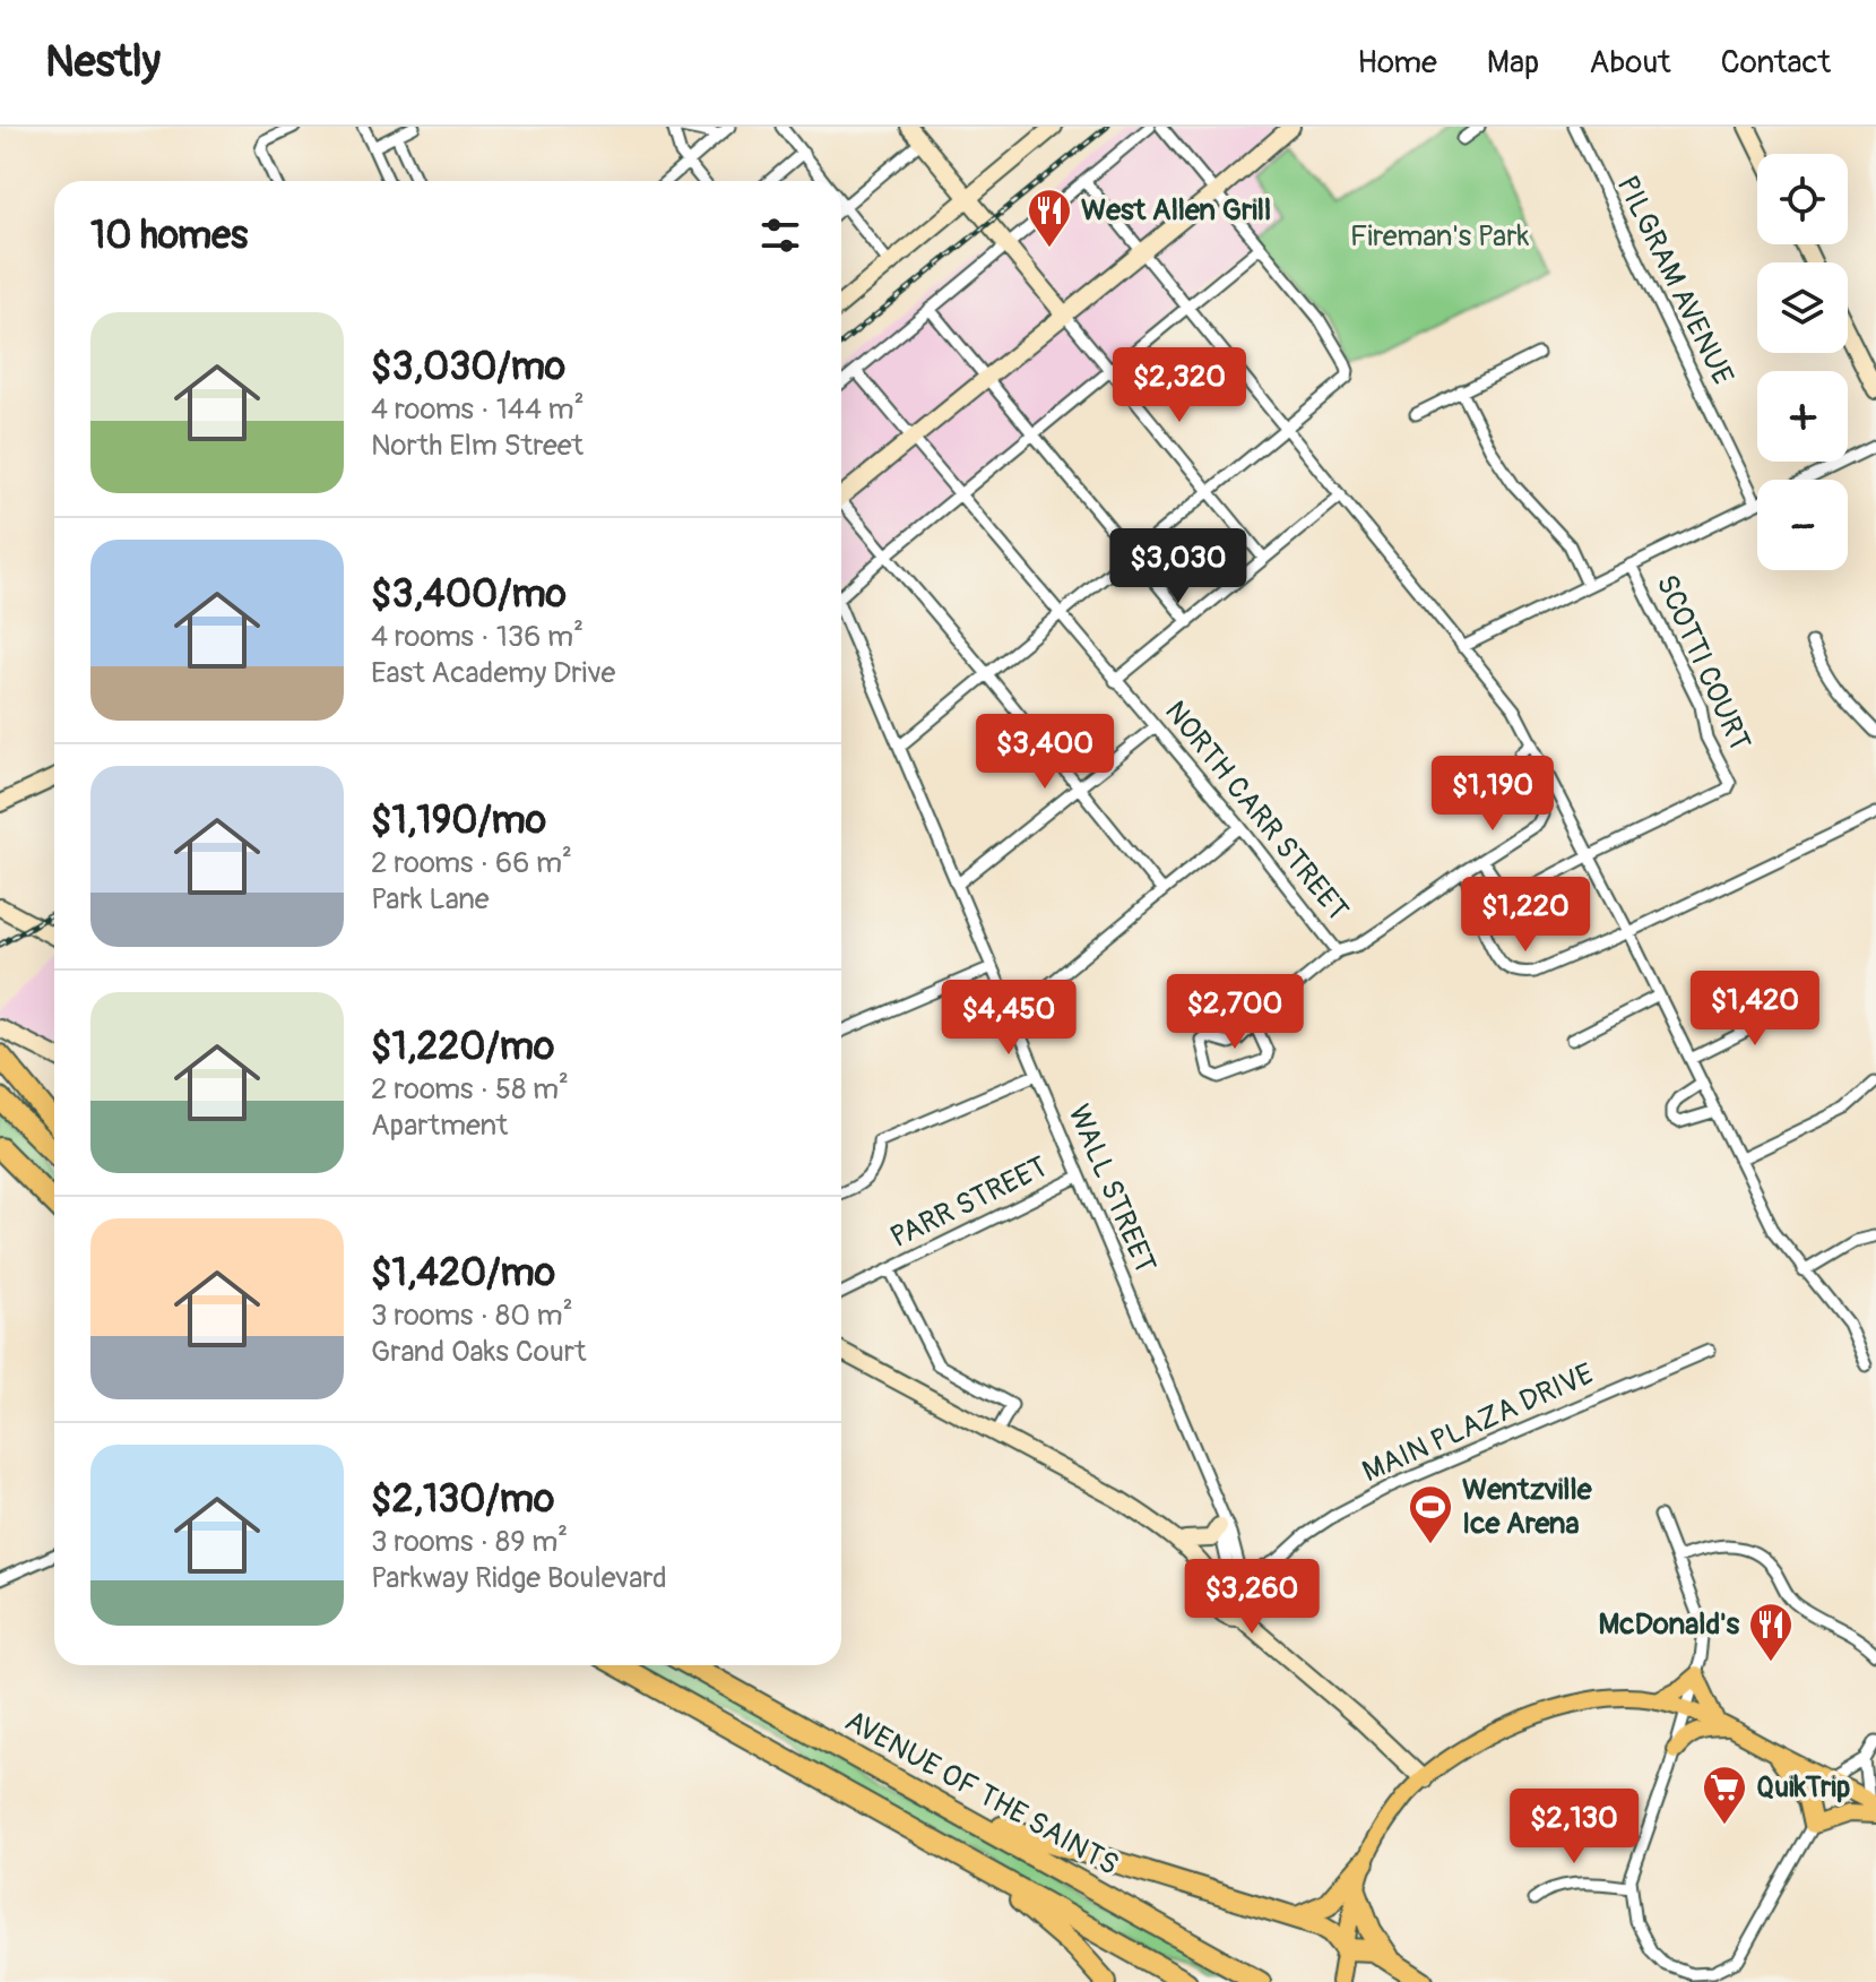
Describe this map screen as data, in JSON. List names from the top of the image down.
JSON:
{
  "streets": {
    "highway": ["AVENUE OF THE SAINTS"],
    "street": [
      "PILGRAM AVENUE",
      "SCOTTI COURT",
      "NORTH CARR STREET",
      "WALL STREET",
      "PARR STREET",
      "MAIN PLAZA DRIVE"
    ]
  },
  "crossings": [
    ["WALL STREET", "PARR STREET"],
    ["WALL STREET", "MAIN PLAZA DRIVE"]
  ],
  "parks": ["Fireman's Park"],
  "places": {
    "restaurant": ["West Allen Grill", "McDonald's"],
    "sports": ["Wentzville Ice Arena"],
    "supermarket": ["QuikTrip"]
  },
  "page": {
    "header": "Nestly",
    "nav": [
      "Home",
      "Map",
      "About",
      "Contact"
    ],
    "map_buttons": ["+", "−"],
    "heading": "10 homes",
    "list": [
      {
        "name": "$3,030/mo",
        "note": "4 rooms · 144 m² · North Elm Street"
      },
      {
        "name": "$3,400/mo",
        "note": "4 rooms · 136 m² · East Academy Drive"
      },
      {
        "name": "$1,190/mo",
        "note": "2 rooms · 66 m² · Park Lane"
      },
      {
        "name": "$1,220/mo",
        "note": "2 rooms · 58 m² · Apartment"
      },
      {
        "name": "$1,420/mo",
        "note": "3 rooms · 80 m² · Grand Oaks Court"
      },
      {
        "name": "$2,130/mo",
        "note": "3 rooms · 89 m² · Parkway Ridge Boulevard"
      }
    ],
    "price": [
      "$2,320",
      "$3,030",
      "$3,400",
      "$1,190",
      "$1,220",
      "$1,420",
      "$2,700",
      "$4,450",
      "$3,260",
      "$2,130"
    ]
  }
}
